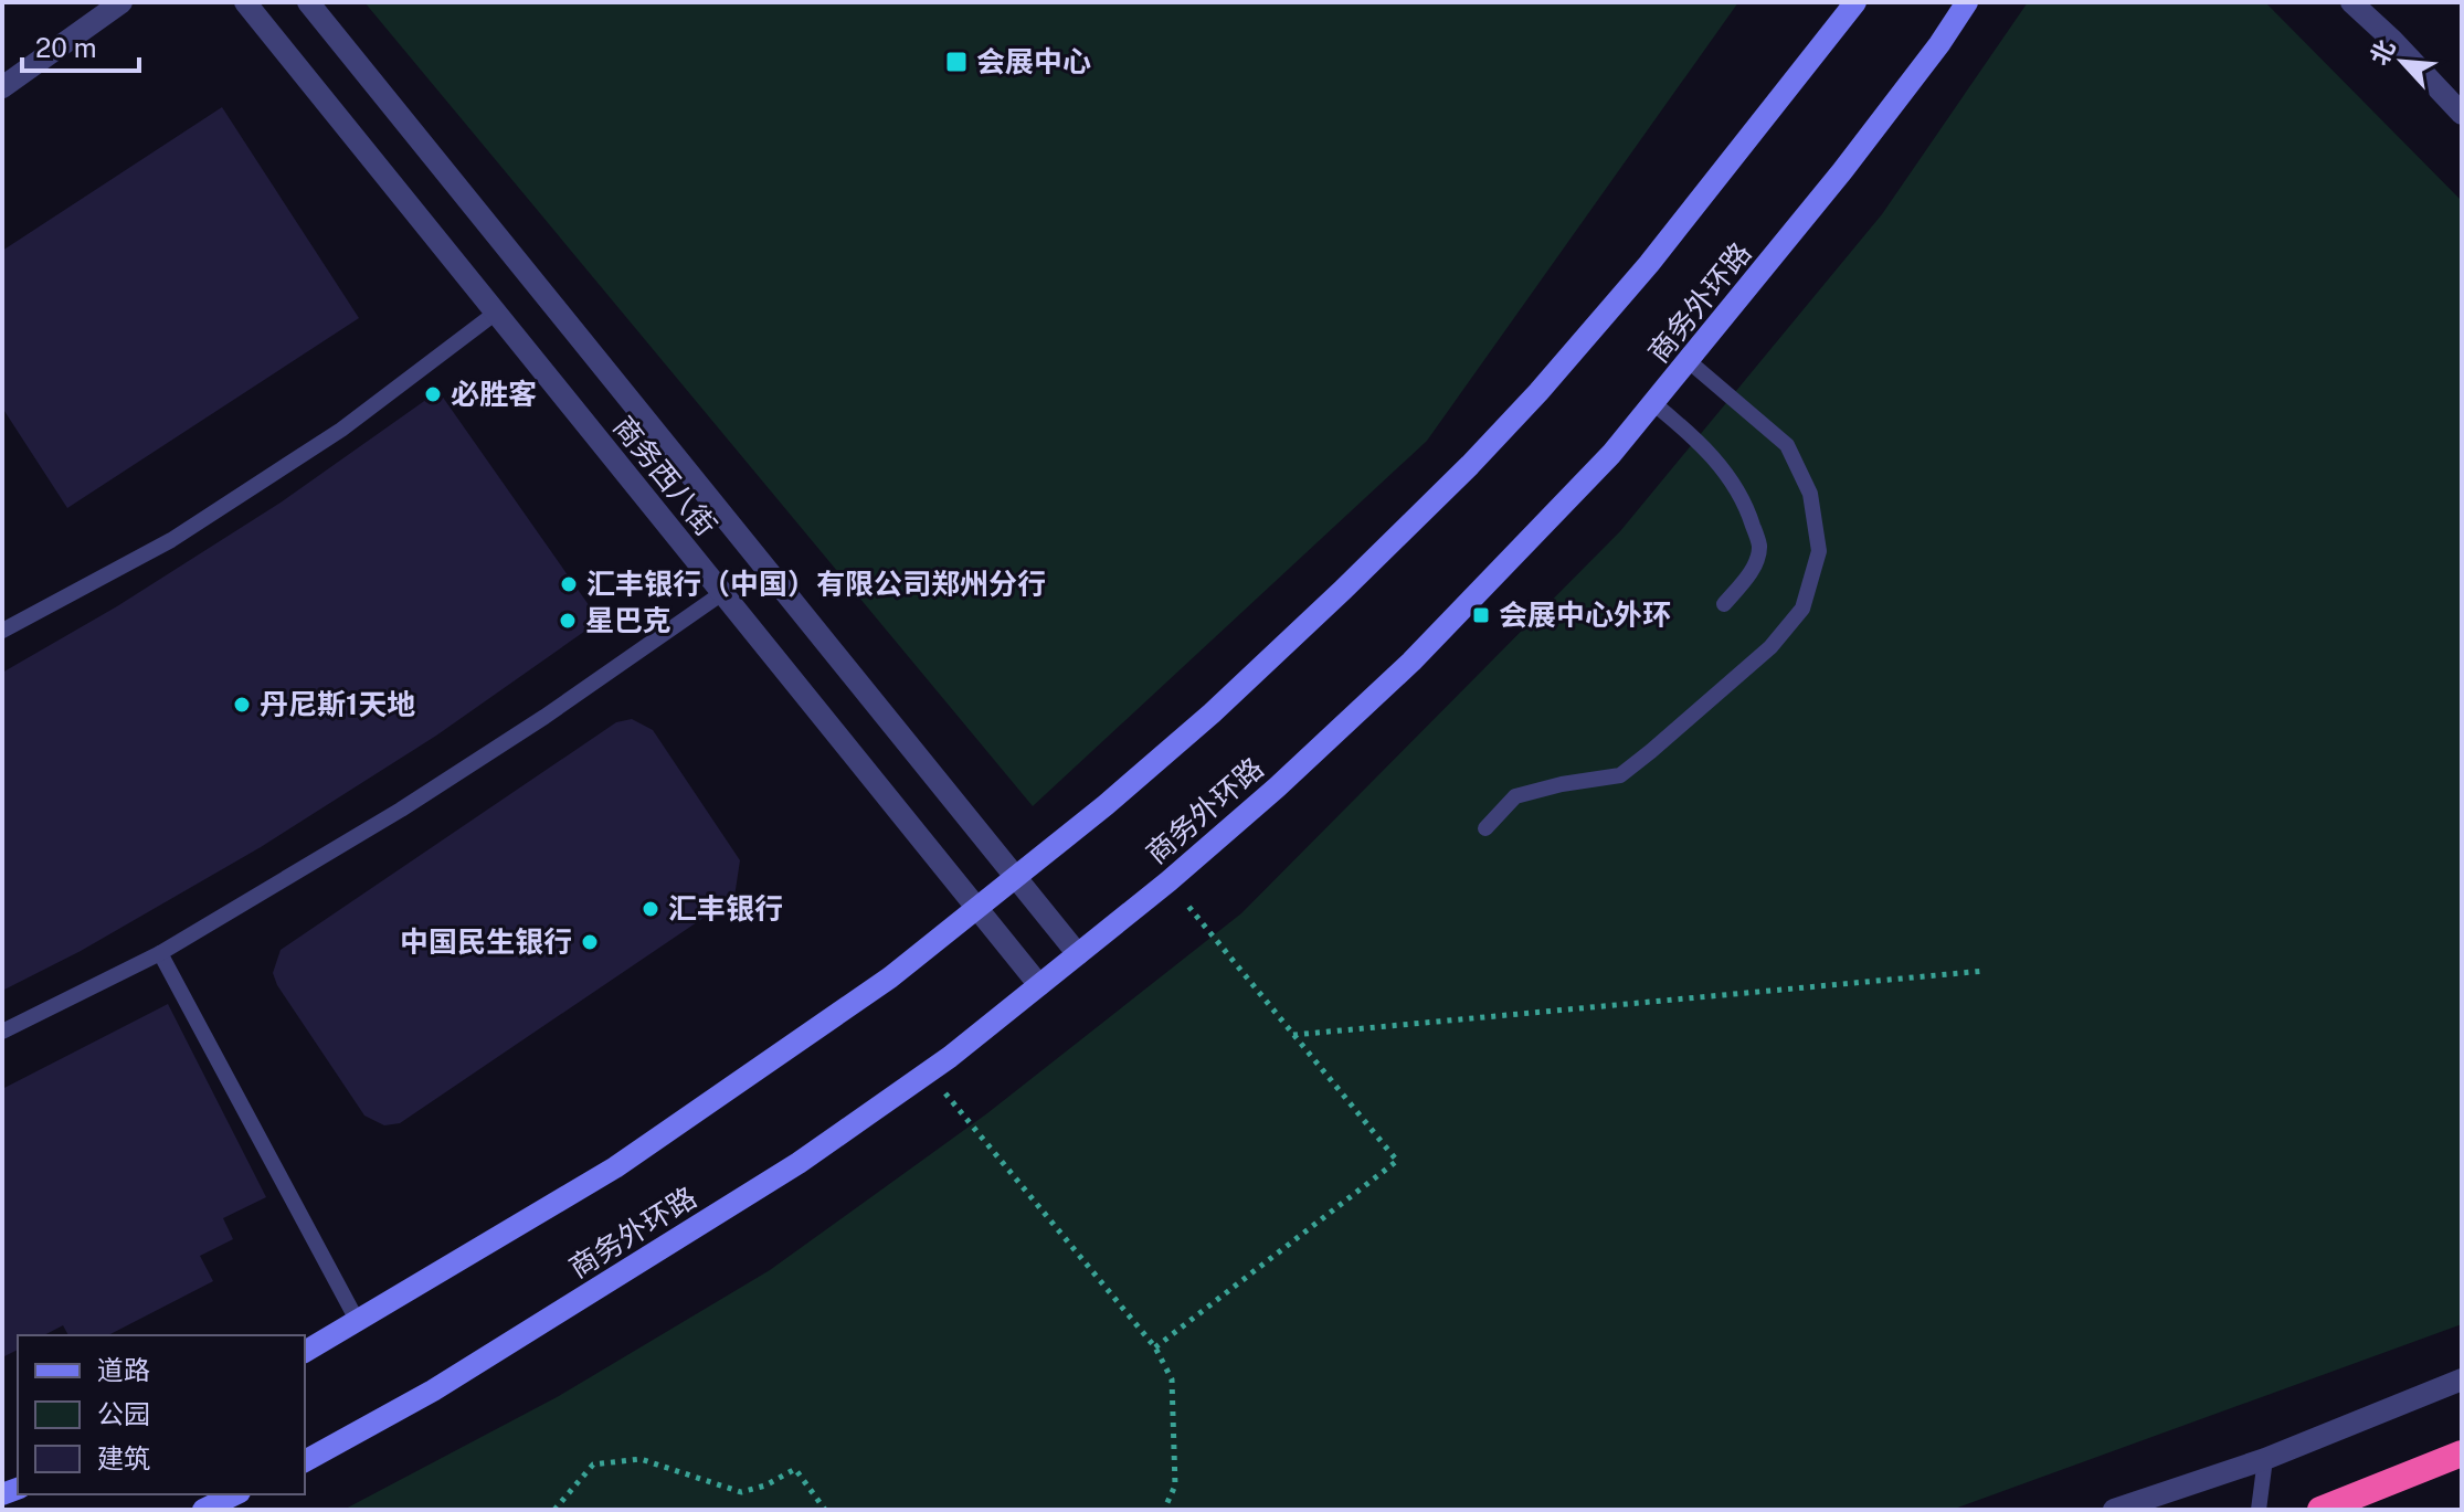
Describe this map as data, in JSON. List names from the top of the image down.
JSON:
{
  "streets": {
    "street": ["商务外环路", "商务西八街"]
  },
  "crossings": [
    ["商务外环路", "商务西八街"]
  ],
  "places": {
    "transit": ["会展中心", "会展中心外环"],
    "other": [
      "必胜客",
      "汇丰银行（中国）有限公司郑州分行",
      "星巴克",
      "丹尼斯1天地",
      "汇丰银行",
      "中国民生银行"
    ]
  },
  "legend": ["道路", "公园", "建筑"],
  "scale_bar": "20 m",
  "north": "top left"
}
